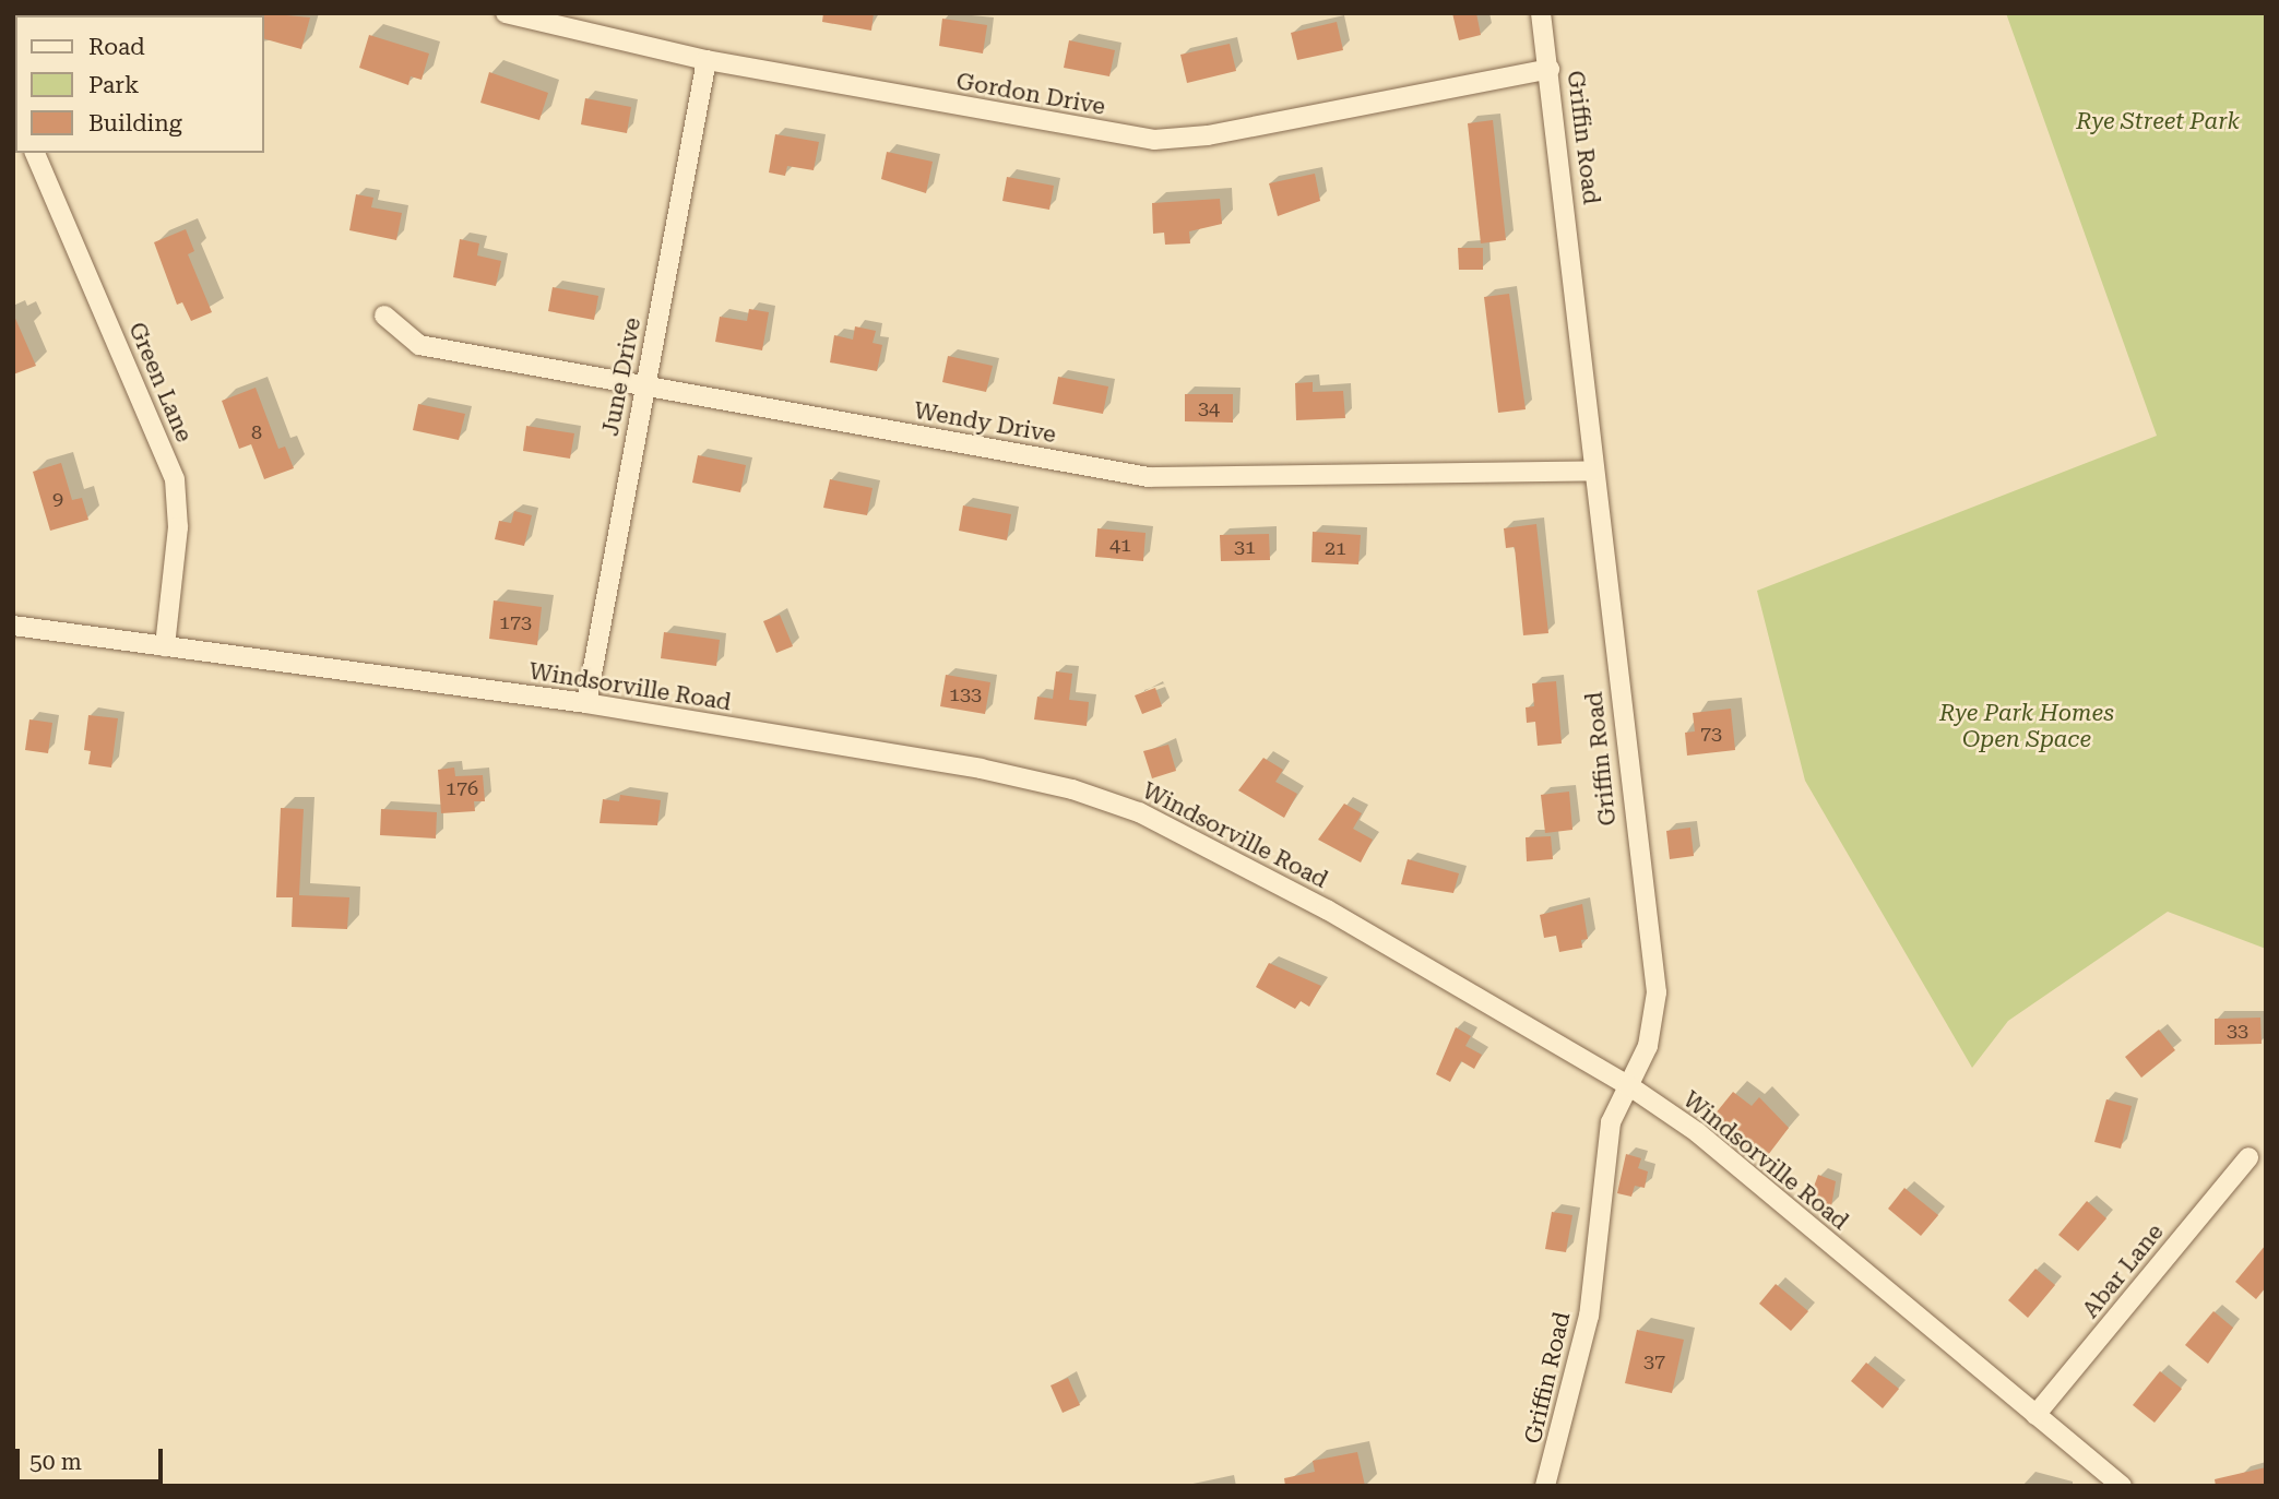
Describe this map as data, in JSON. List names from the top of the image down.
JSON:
{
  "streets": {
    "street": [
      "Gordon Drive",
      "Griffin Road",
      "June Drive",
      "Green Lane",
      "Wendy Drive",
      "Windsorville Road",
      "Abar Lane"
    ]
  },
  "crossings": [
    ["Gordon Drive", "Griffin Road"],
    ["Gordon Drive", "June Drive"],
    ["Griffin Road", "Wendy Drive"],
    ["Griffin Road", "Windsorville Road"],
    ["June Drive", "Wendy Drive"],
    ["June Drive", "Windsorville Road"],
    ["Green Lane", "Windsorville Road"],
    ["Windsorville Road", "Abar Lane"]
  ],
  "parks": ["Rye Street Park", "Rye Park Homes Open Space"],
  "house_numbers": [
    "34",
    "8",
    "9",
    "41",
    "31",
    "21",
    "173",
    "133",
    "73",
    "176",
    "33",
    "37"
  ],
  "legend": ["Road", "Park", "Building"],
  "scale_bar": "50 m"
}
